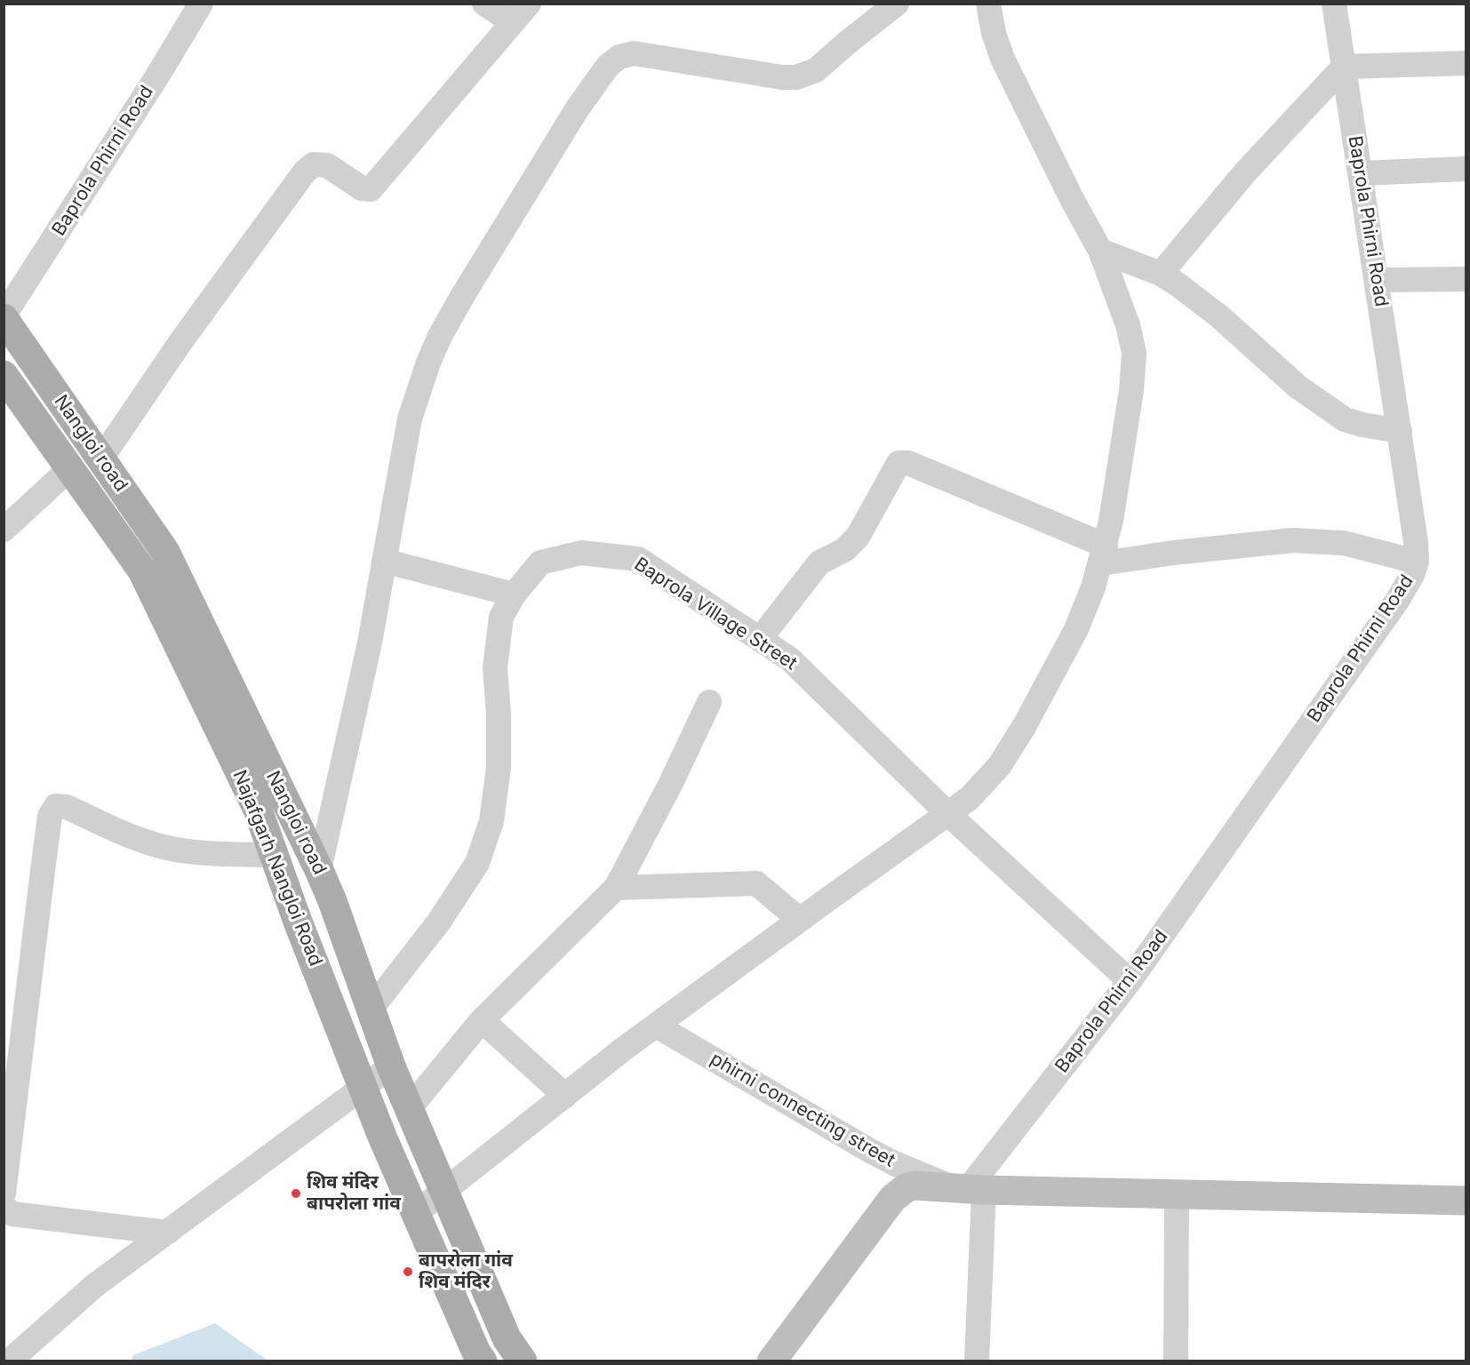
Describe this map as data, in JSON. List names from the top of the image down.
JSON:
{
  "streets": {
    "main road": ["Nangloi road", "Najafgarh Nangloi Road"],
    "street": ["Baprola Phirni Road", "Baprola Village Street", "phirni connecting street"]
  },
  "crossings": [
    ["Baprola Phirni Road", "Nangloi road"],
    ["Baprola Phirni Road", "Baprola Village Street"],
    ["Baprola Phirni Road", "phirni connecting street"],
    ["Nangloi road", "Baprola Village Street"]
  ],
  "places": ["शिव मंदिर बापरोला गांव", "बापरोला गांव शिव मंदिर"]
}
